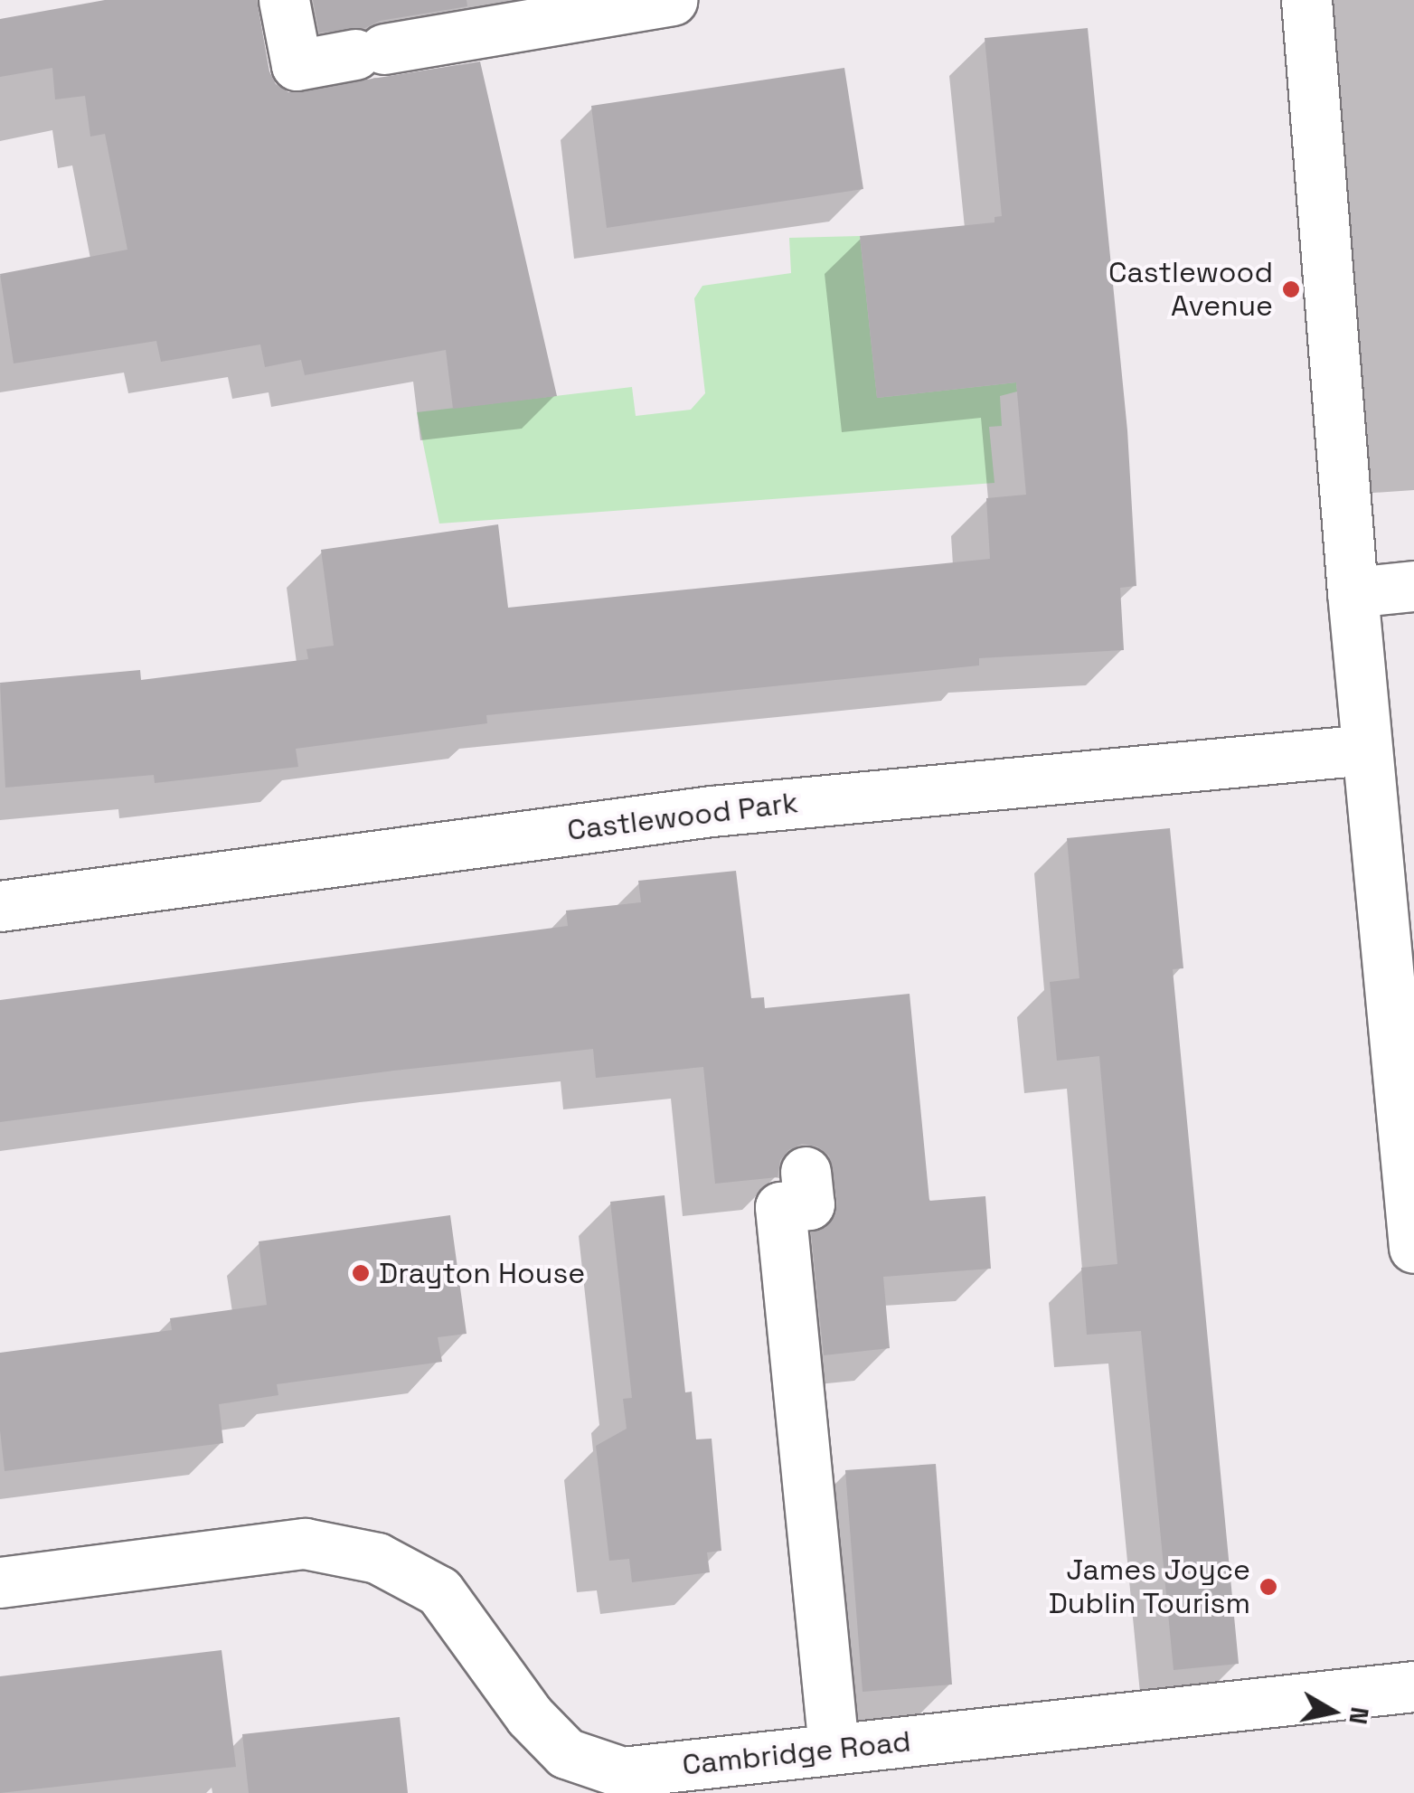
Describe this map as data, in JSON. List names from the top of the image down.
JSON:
{
  "streets": {
    "street": ["Castlewood Park", "Cambridge Road"]
  },
  "places": ["Castlewood Avenue", "Drayton House", "James Joyce Dublin Tourism"],
  "north": "right"
}
